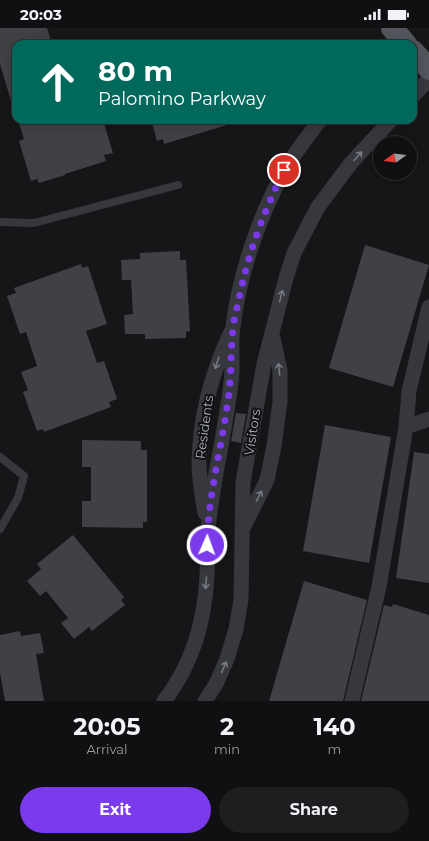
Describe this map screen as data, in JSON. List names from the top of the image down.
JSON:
{
  "streets": {
    "street": ["Residents", "Visitors"]
  },
  "north": "left",
  "page": {
    "status": "20:03",
    "turn": ["80 m", "Palomino Parkway"],
    "eta": [
      "20:05",
      "Arrival",
      "2",
      "min",
      "140",
      "m"
    ],
    "buttons": ["Exit", "Share"]
  }
}
